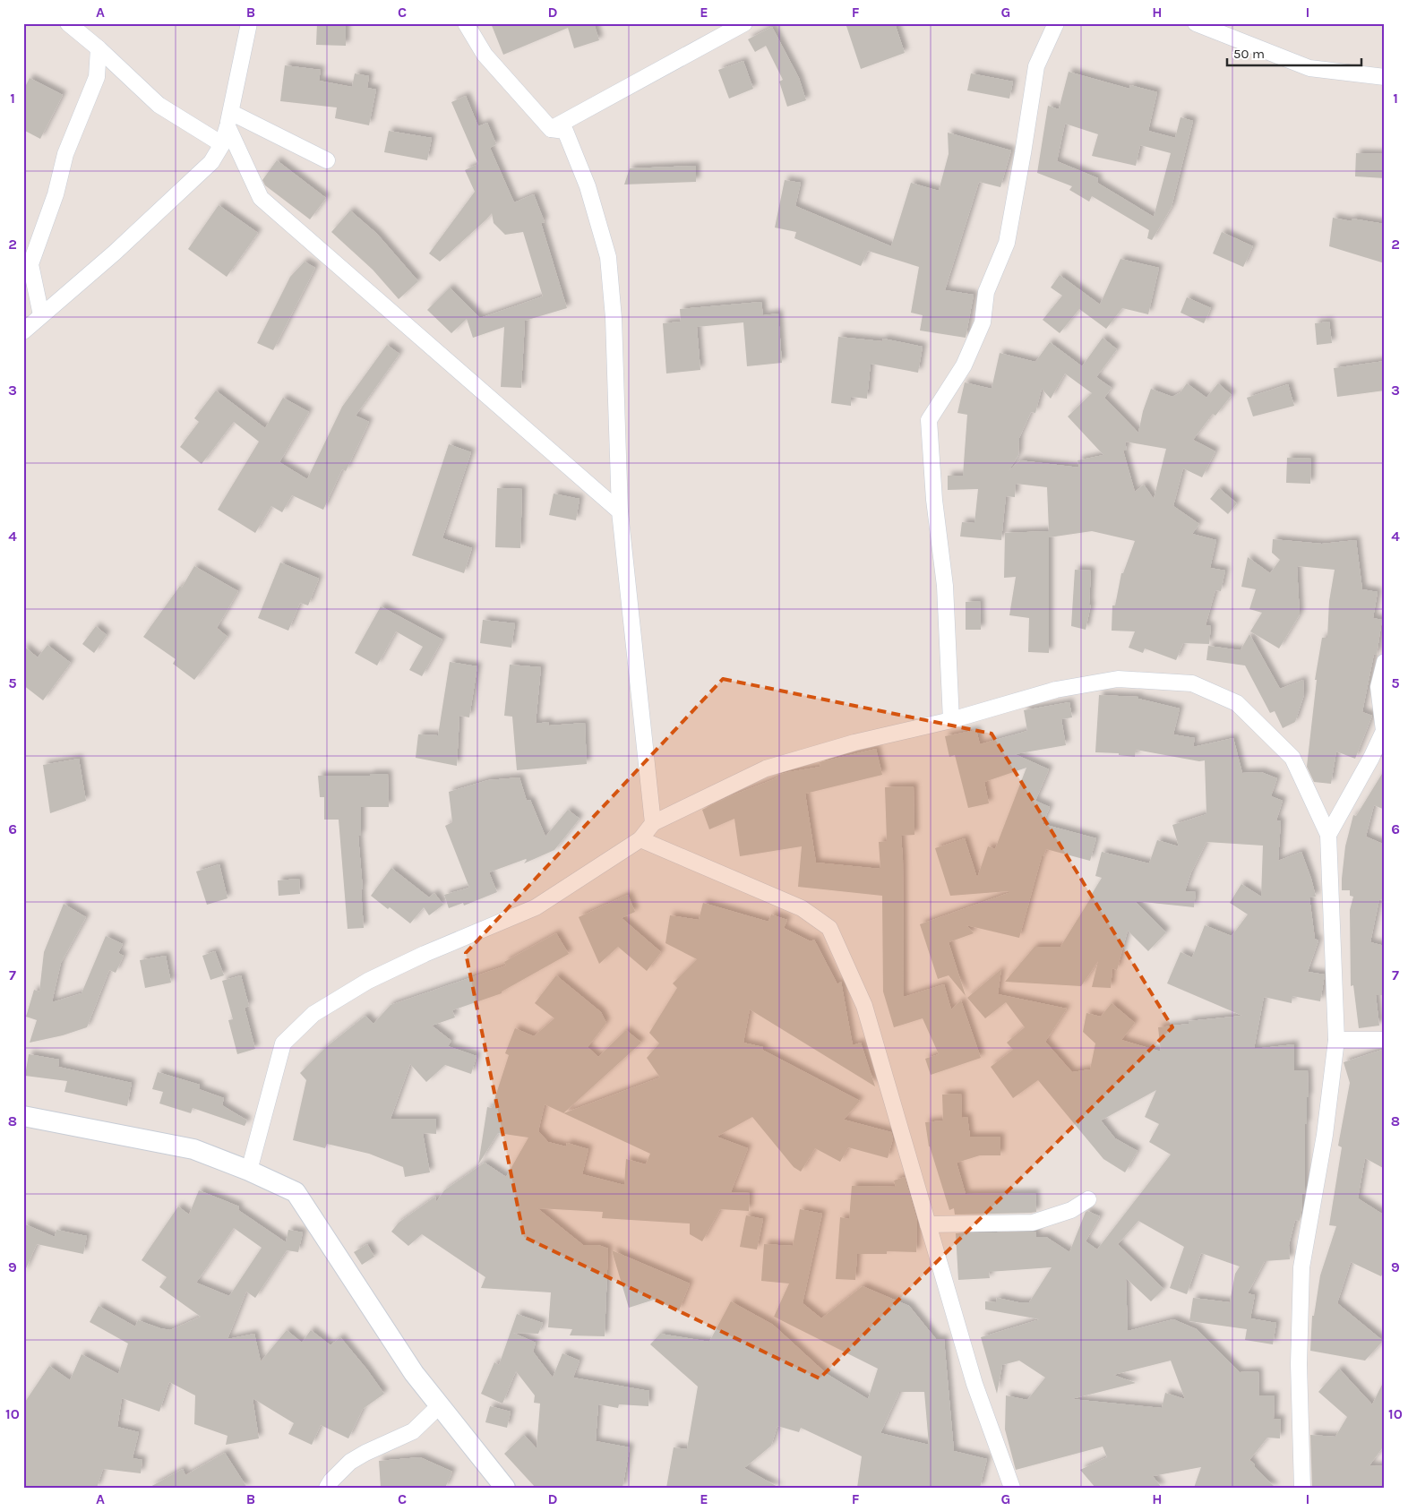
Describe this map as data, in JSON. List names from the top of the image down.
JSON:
{
  "scale_bar": "50 m",
  "grid": {
    "columns": [
      "A",
      "B",
      "C",
      "D",
      "E",
      "F",
      "G",
      "H",
      "I"
    ],
    "rows": [
      "1",
      "2",
      "3",
      "4",
      "5",
      "6",
      "7",
      "8",
      "9",
      "10"
    ]
  }
}
